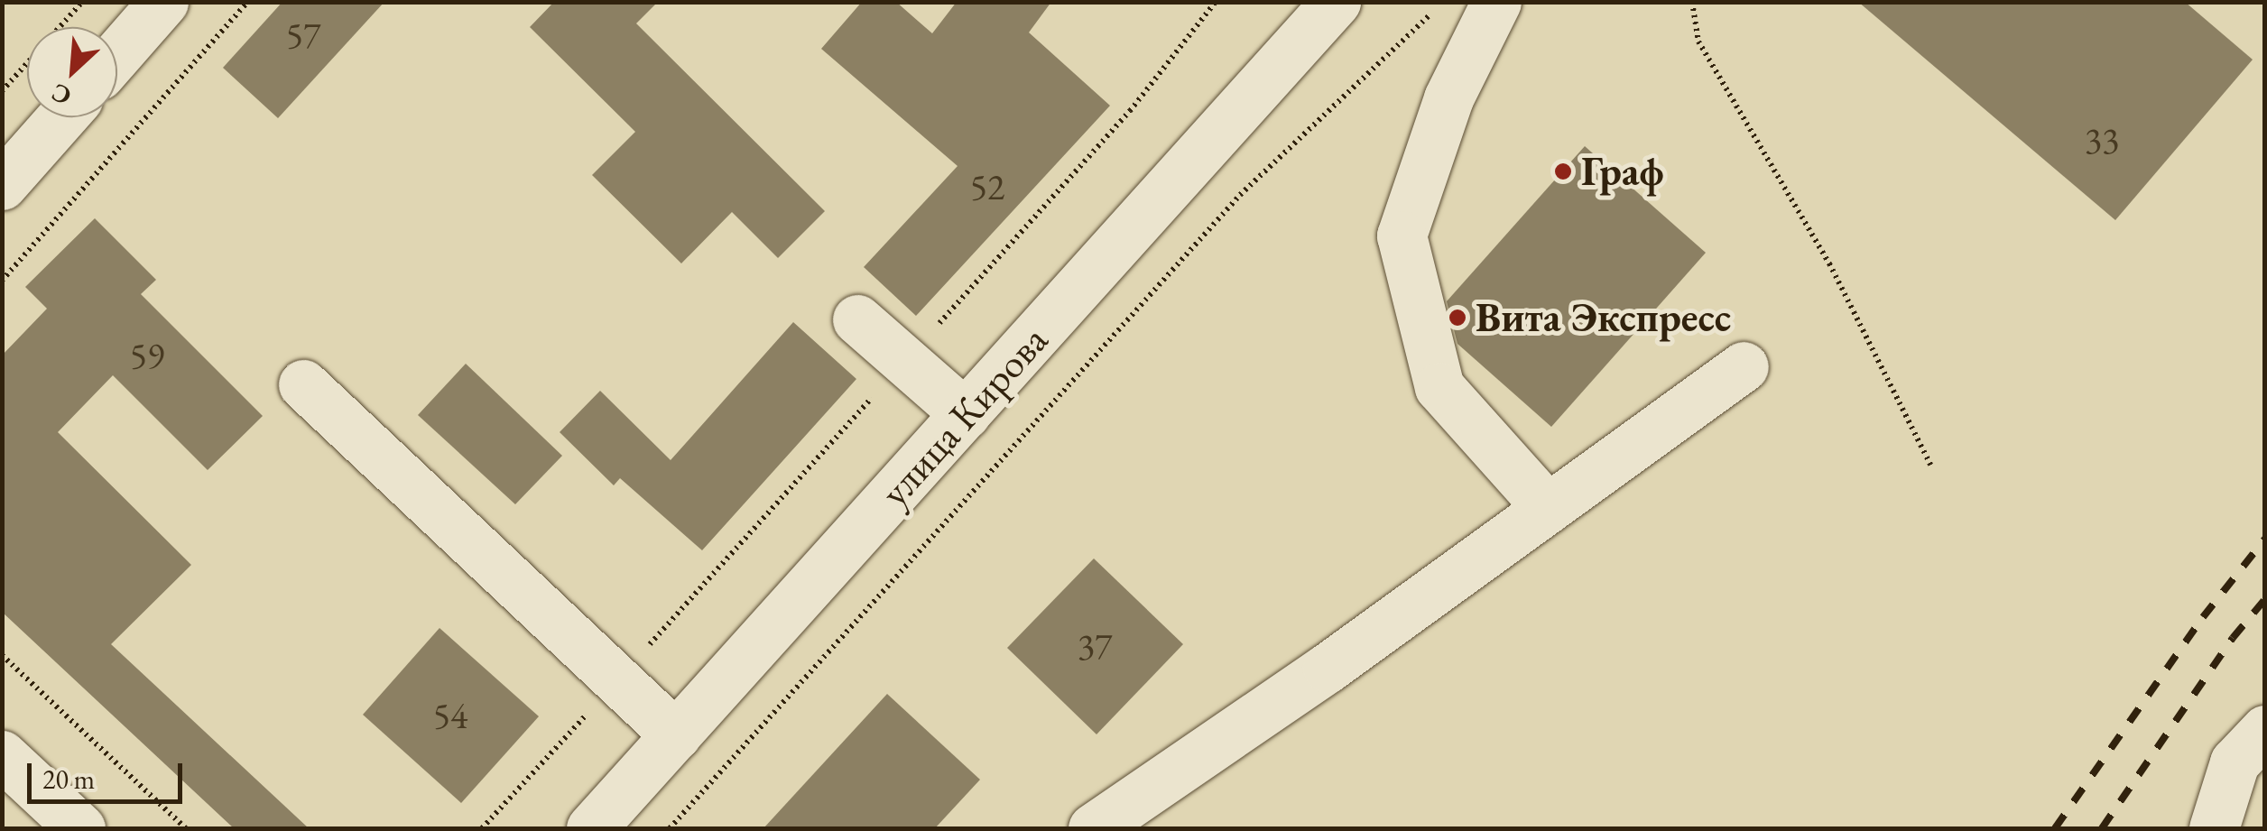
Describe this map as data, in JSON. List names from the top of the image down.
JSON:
{
  "streets": {
    "street": ["улица Кирова"]
  },
  "places": ["Граф", "Вита Экспресс"],
  "house_numbers": [
    "57",
    "33",
    "52",
    "59",
    "37",
    "54"
  ],
  "scale_bar": "20 m",
  "north": "bottom left"
}
